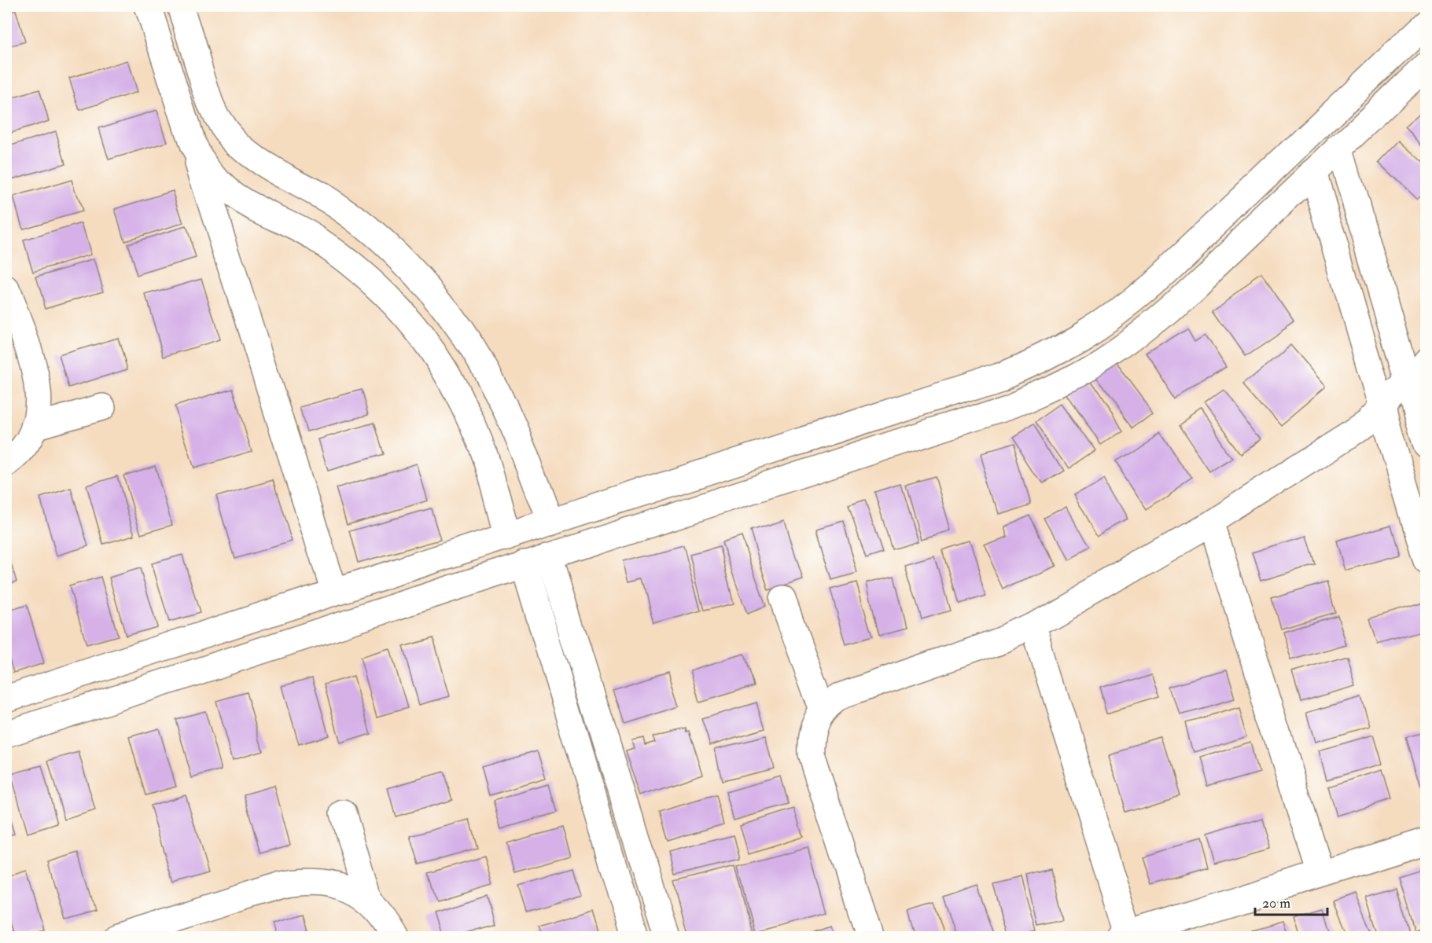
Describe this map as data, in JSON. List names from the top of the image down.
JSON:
{
  "scale_bar": "20 m"
}
